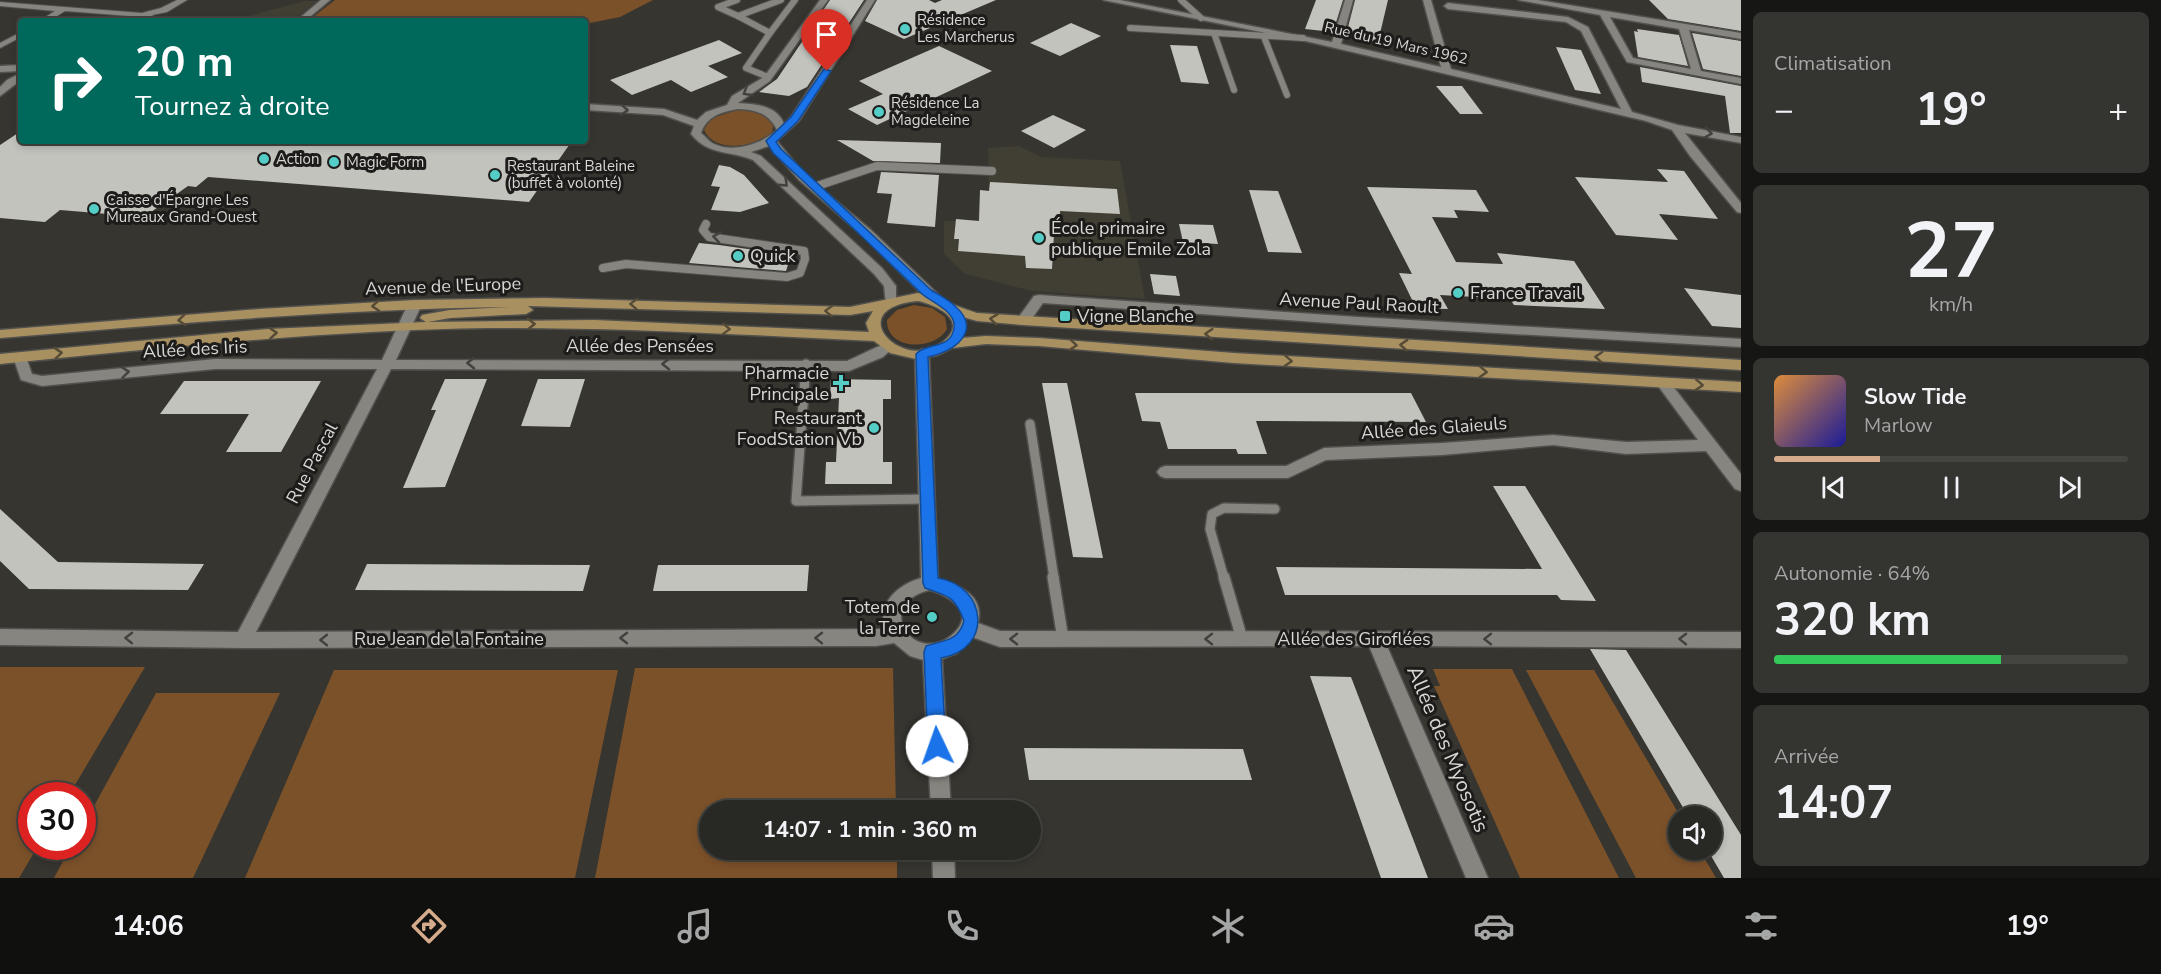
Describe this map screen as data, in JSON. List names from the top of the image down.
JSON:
{
  "streets": {
    "main road": ["Avenue de l'Europe"],
    "street": [
      "Rue du 19 Mars 1962",
      "Avenue Paul Raoult",
      "Allée des Pensées",
      "Allée des Iris",
      "Allée des Glaieuls",
      "Rue Pascal",
      "Rue Jean de la Fontaine",
      "Allée des Giroflées",
      "Allée des Myosotis"
    ]
  },
  "crossings": [
    ["Avenue de l'Europe", "Allée des Pensées"],
    ["Avenue de l'Europe", "Rue Pascal"],
    ["Allée des Pensées", "Allée des Iris"],
    ["Allée des Pensées", "Rue Pascal"],
    ["Allée des Iris", "Rue Pascal"],
    ["Rue Pascal", "Rue Jean de la Fontaine"],
    ["Rue Jean de la Fontaine", "Allée des Giroflées"],
    ["Allée des Giroflées", "Allée des Myosotis"]
  ],
  "one_way": [
    "Allée des Pensées",
    "Allée des Iris",
    "Rue Jean de la Fontaine",
    "Allée des Giroflées"
  ],
  "places": {
    "other": [
      "Résidence Les Marcherus",
      "Résidence La Magdeleine",
      "Action",
      "Magic Form",
      "Restaurant Baleine (buffet à volonté)",
      "Caisse d'Épargne Les Mureaux Grand-Ouest",
      "École primaire publique Emile Zola",
      "Quick",
      "France Travail",
      "Restaurant FoodStation Vb",
      "Totem de la Terre"
    ],
    "transit": ["Vigne Blanche"],
    "health": ["Pharmacie Principale"]
  },
  "page": {
    "tile": [
      "Climatisation",
      ["27", "km/h"],
      ["Autonomie · 64%", "320 km"],
      ["Arrivée", "14:07"]
    ],
    "turn": ["20 m", "Tournez à droite"],
    "heat": ["−", "19°", "+"],
    "song": ["Slow Tide", "Marlow"],
    "limit": "30",
    "trip": "14:07 · 1 min · 360 m",
    "tabs": ["14:06", "19°"]
  }
}
